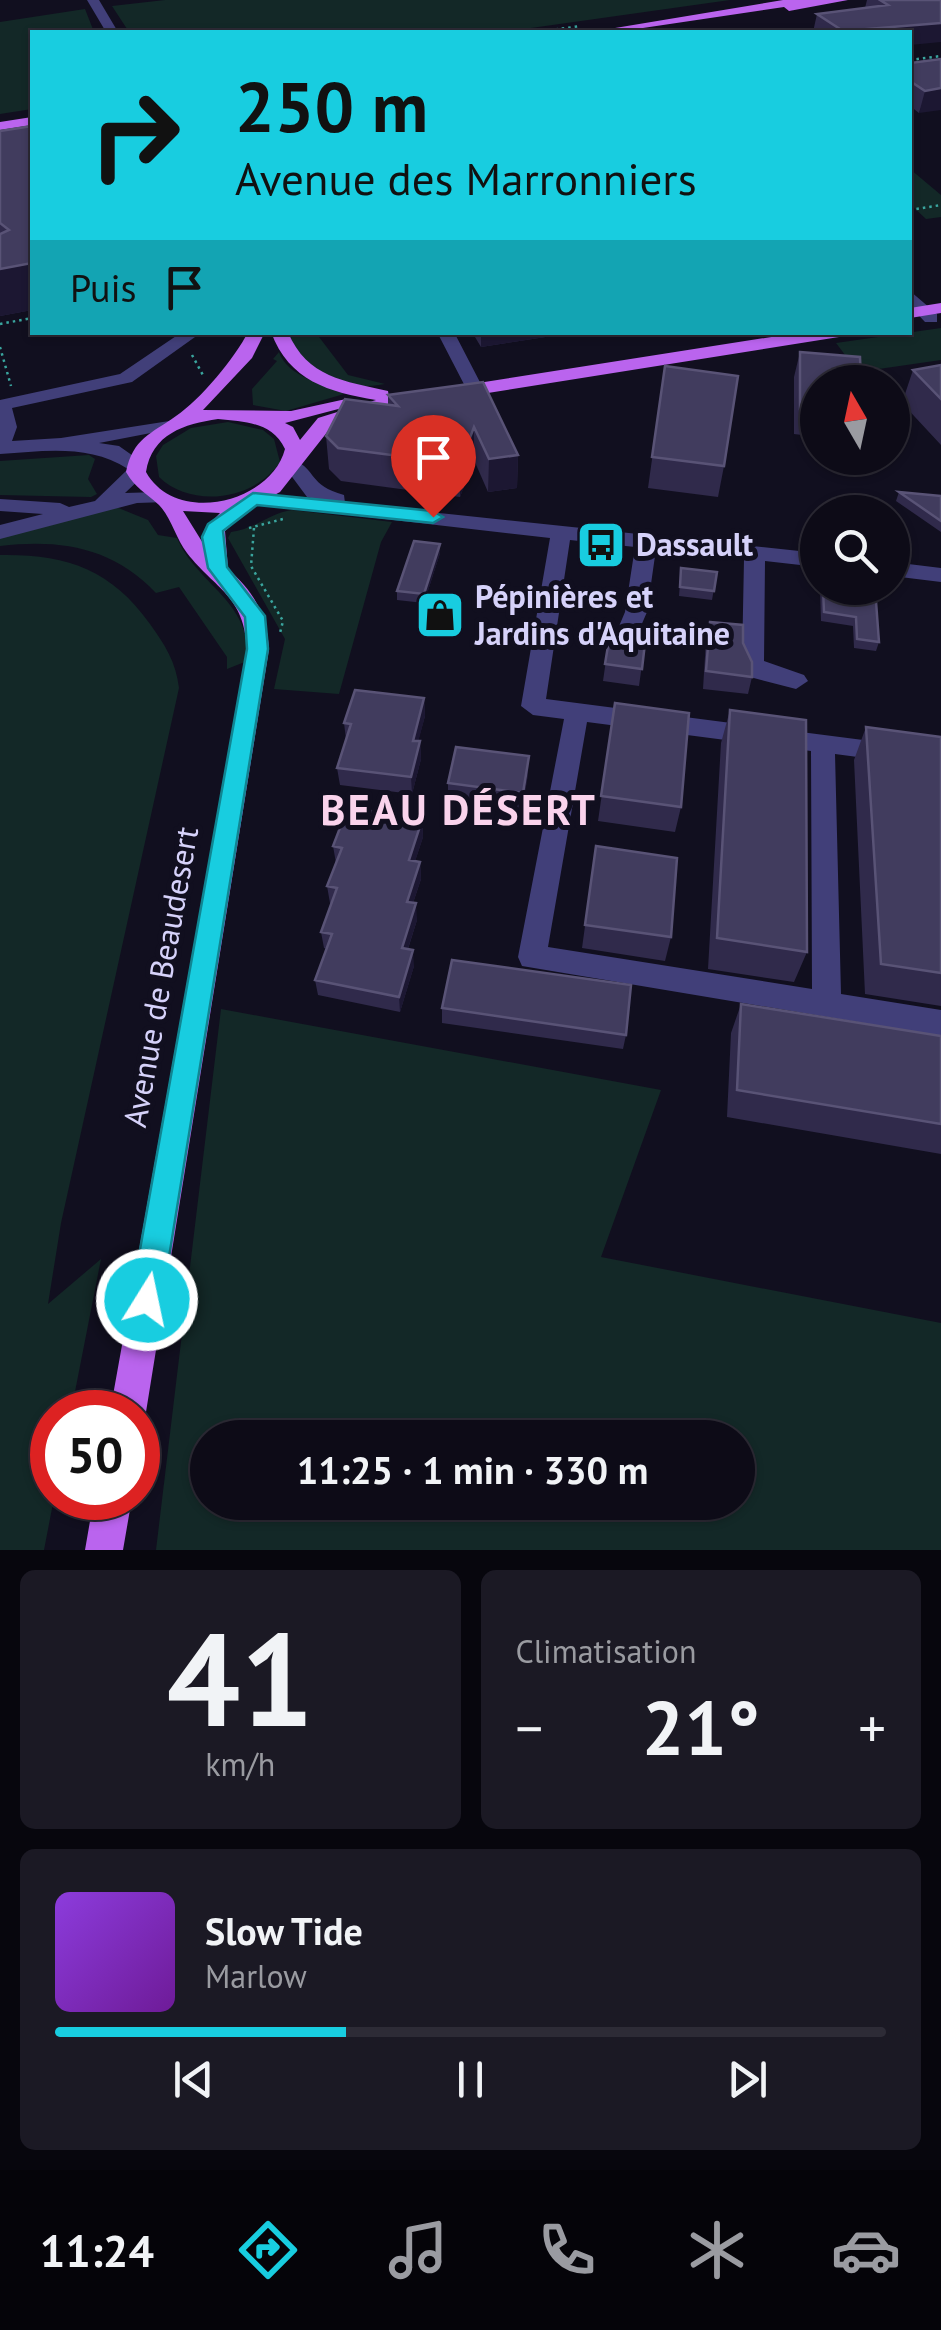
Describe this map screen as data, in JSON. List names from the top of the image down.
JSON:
{
  "streets": {
    "main road": ["Avenue de Beaudesert"]
  },
  "districts": ["BEAU DÉSERT"],
  "places": {
    "bus stop": ["Dassault"],
    "shop": ["Pépinières et Jardins d'Aquitaine"]
  },
  "north": "top",
  "page": {
    "turn": ["250 m", "Avenue des Marronniers"],
    "then": "Puis",
    "limit": "50",
    "trip": "11:25 · 1 min · 330 m",
    "tile": [
      ["41", "km/h"],
      "Climatisation"
    ],
    "heat": ["−", "21°", "+"],
    "song": ["Slow Tide", "Marlow"],
    "tabs": "11:24"
  }
}
